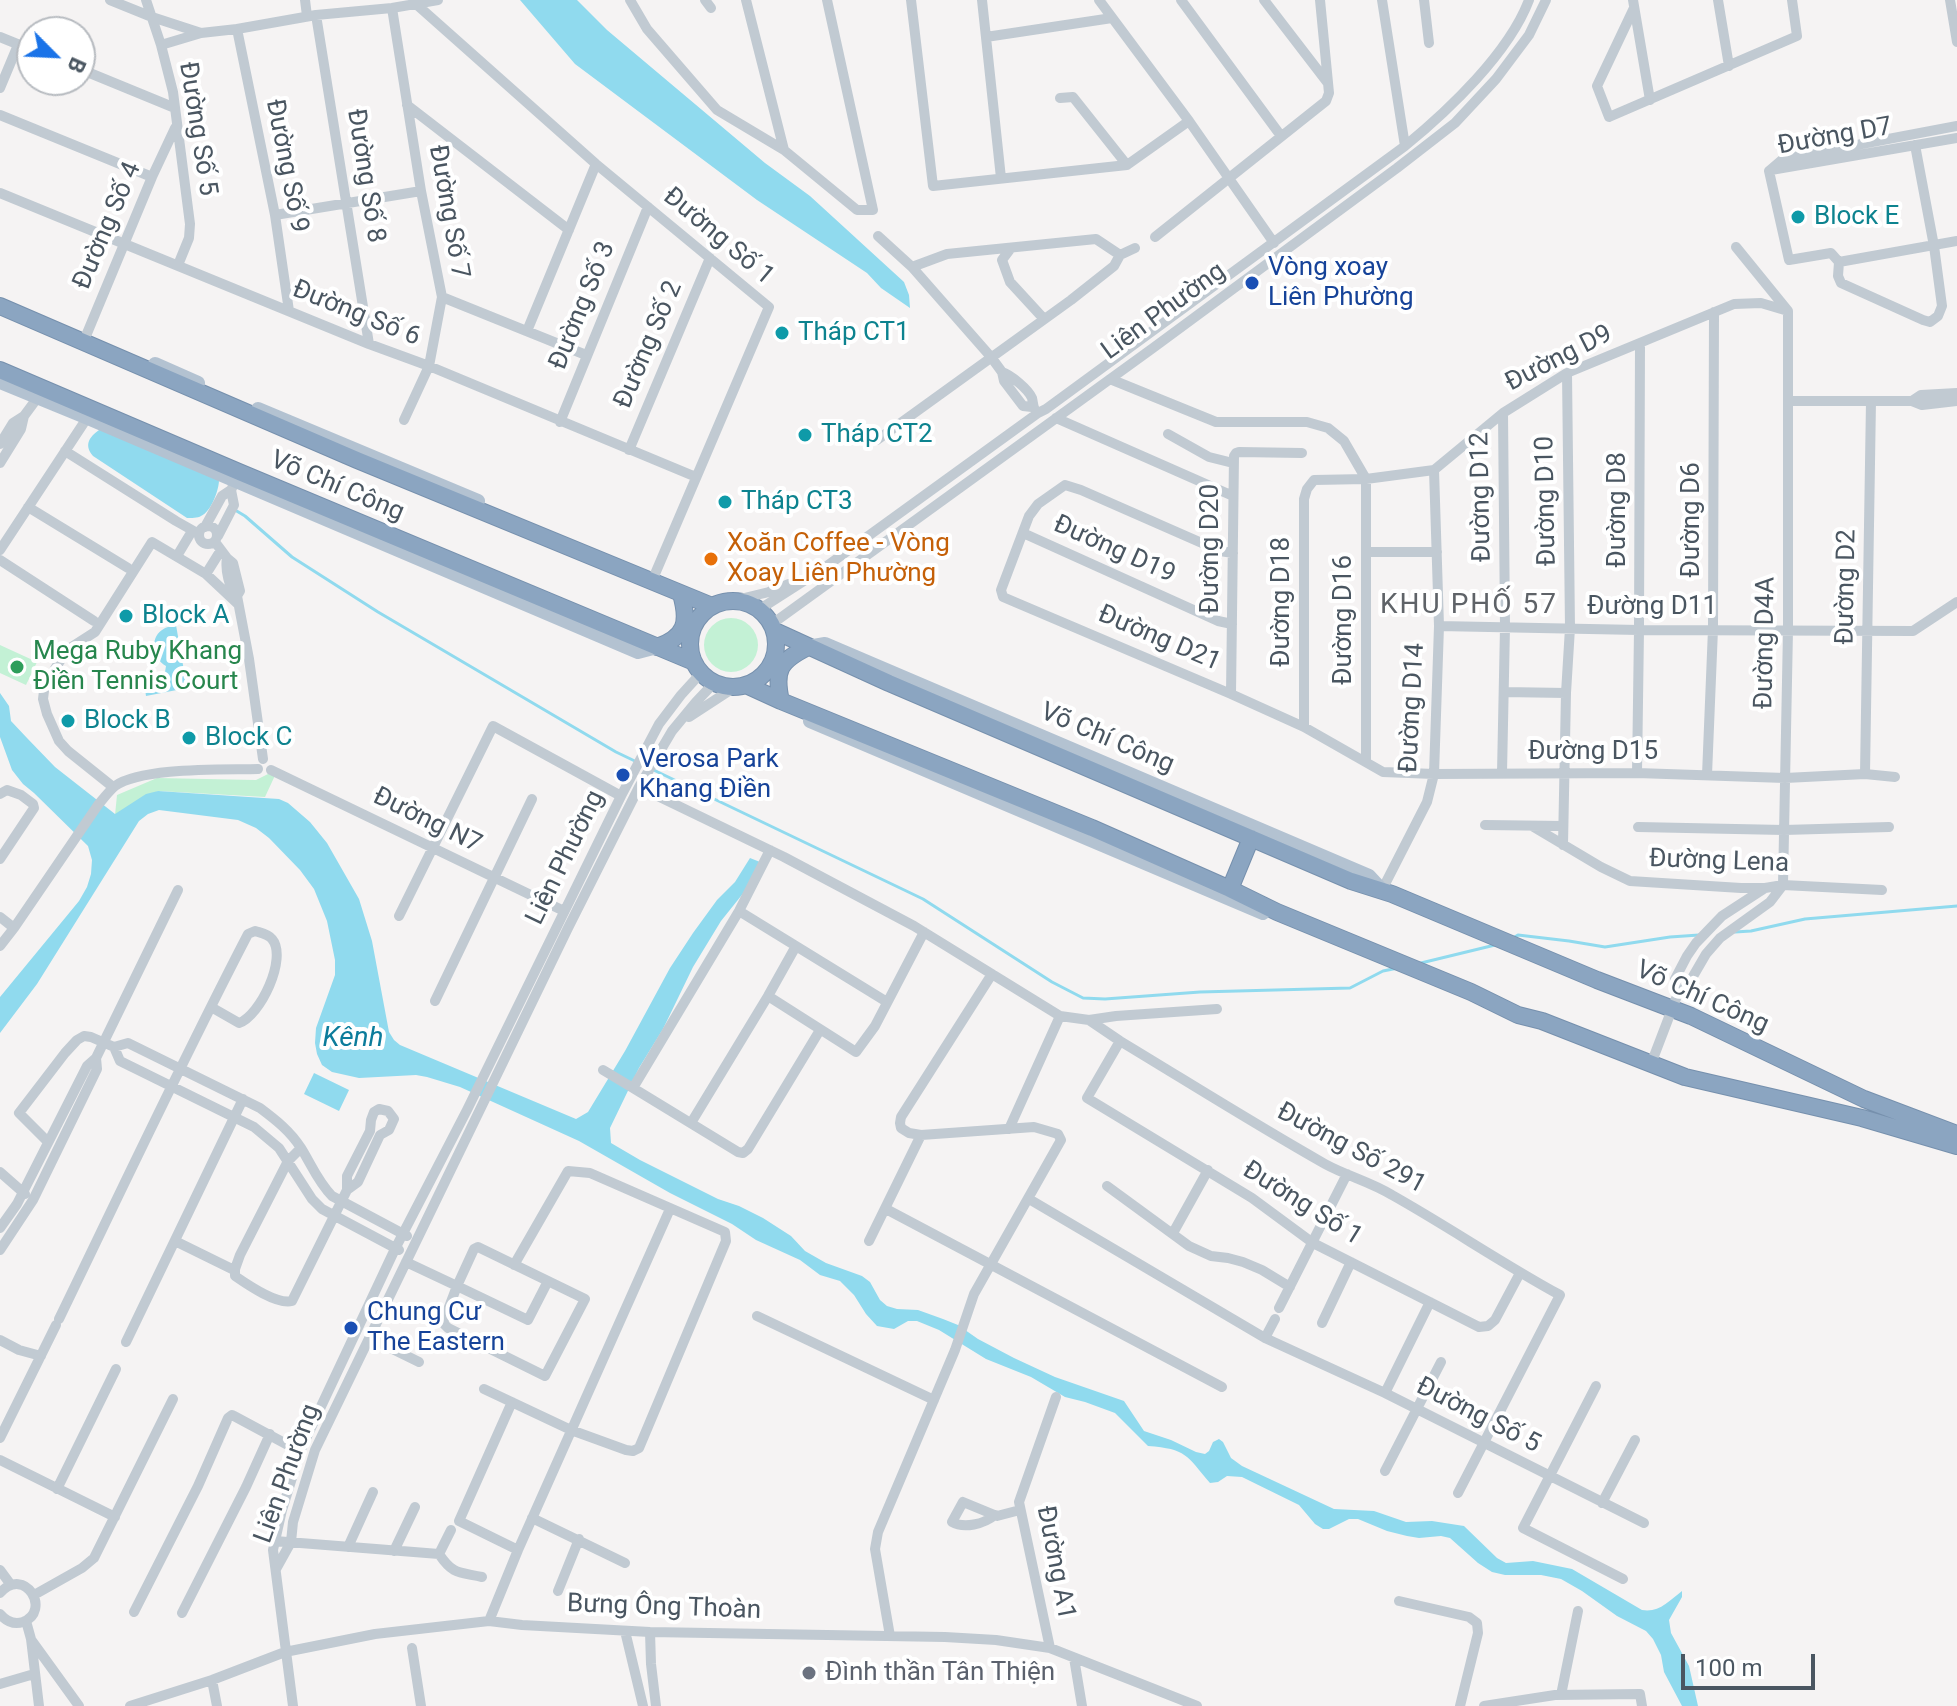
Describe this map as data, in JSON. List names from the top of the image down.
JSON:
{
  "streets": {
    "highway": ["Võ Chí Công"],
    "street": [
      "Đường Số 5",
      "Đường D7",
      "Đường Số 9",
      "Đường Số 8",
      "Đường Số 7",
      "Đường Số 4",
      "Đường Số 1",
      "Đường Số 3",
      "Liên Phường",
      "Đường Số 6",
      "Đường Số 2",
      "Đường D9",
      "Đường D12",
      "Đường D10",
      "Đường D8",
      "Đường D6",
      "Đường D20",
      "Đường D19",
      "Đường D2",
      "Đường D18",
      "Đường D11",
      "Đường D16",
      "Đường D21",
      "Đường D4A",
      "Đường D14",
      "Đường D15",
      "Đường N7",
      "Đường Lena",
      "Đường Số 291",
      "Đường A1",
      "Bưng Ông Thoàn"
    ]
  },
  "crossings": [
    ["Đường Số 5", "Đường Số 4"],
    ["Đường Số 5", "Đường Số 6"],
    ["Đường Số 5", "Đường Số 291"],
    ["Đường Số 9", "Đường Số 6"],
    ["Đường Số 8", "Đường Số 6"],
    ["Đường Số 7", "Đường Số 6"],
    ["Đường Số 4", "Đường Số 6"],
    ["Đường Số 4", "Võ Chí Công"],
    ["Đường Số 1", "Đường Số 3"],
    ["Đường Số 1", "Đường Số 6"],
    ["Đường Số 1", "Đường Số 2"],
    ["Đường Số 1", "Võ Chí Công"],
    ["Đường Số 1", "Đường Số 291"],
    ["Đường Số 3", "Đường Số 6"],
    ["Liên Phường", "Võ Chí Công"],
    ["Liên Phường", "Đường N7"],
    ["Đường Số 6", "Đường Số 2"],
    ["Đường D9", "Đường D12"],
    ["Đường D9", "Đường D10"],
    ["Đường D9", "Đường D8"],
    ["Đường D9", "Đường D6"],
    ["Đường D9", "Đường D4A"],
    ["Đường D9", "Đường D14"],
    ["Võ Chí Công", "Đường D14"],
    ["Đường D12", "Đường D11"],
    ["Đường D12", "Đường D15"],
    ["Đường D10", "Đường D11"],
    ["Đường D10", "Đường D15"],
    ["Đường D10", "Đường Lena"],
    ["Đường D8", "Đường D11"],
    ["Đường D8", "Đường D15"],
    ["Đường D6", "Đường D11"],
    ["Đường D6", "Đường D15"],
    ["Đường D20", "Đường D19"],
    ["Đường D20", "Đường D21"],
    ["Đường D19", "Đường D21"],
    ["Đường D2", "Đường D11"],
    ["Đường D2", "Đường D15"],
    ["Đường D18", "Đường D16"],
    ["Đường D18", "Đường D21"],
    ["Đường D18", "Đường D15"],
    ["Đường D11", "Đường D4A"],
    ["Đường D11", "Đường D14"],
    ["Đường D16", "Đường D15"],
    ["Đường D21", "Đường D15"],
    ["Đường D4A", "Đường D15"],
    ["Đường D4A", "Đường Lena"],
    ["Đường D14", "Đường D15"],
    ["Đường A1", "Bưng Ông Thoàn"]
  ],
  "districts": ["KHU PHỐ 57"],
  "water": ["Kênh"],
  "places": [
    "Block E",
    "Vòng xoay Liên Phường",
    "Tháp CT1",
    "Tháp CT2",
    "Tháp CT3",
    "Xoăn Coffee - Vòng Xoay Liên Phường",
    "Block A",
    "Mega Ruby Khang Điền Tennis Court",
    "Block B",
    "Block C",
    "Verosa Park Khang Điền",
    "Chung Cư The Eastern",
    "Đình thần Tân Thiện"
  ],
  "scale_bar": "100 m",
  "north": "bottom right"
}
